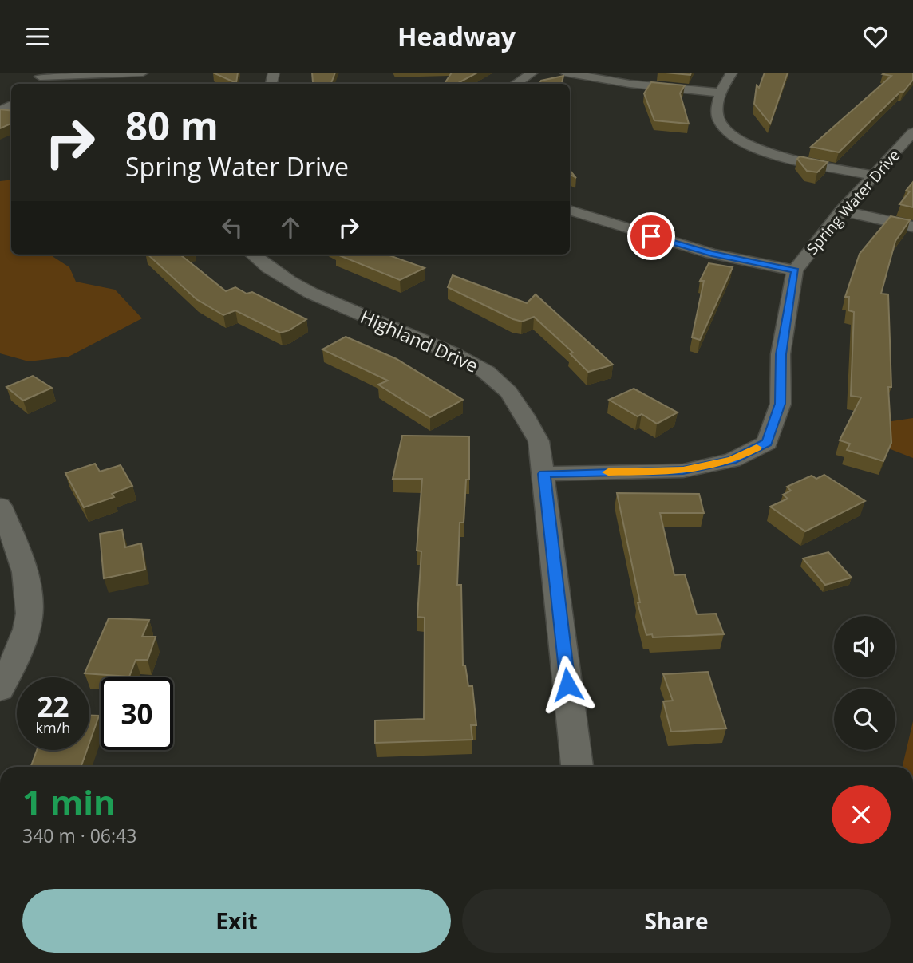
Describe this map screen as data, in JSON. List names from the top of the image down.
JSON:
{
  "streets": {
    "street": ["Spring Water Drive", "Highland Drive"]
  },
  "crossings": [
    ["Spring Water Drive", "Highland Drive"]
  ],
  "page": {
    "header": "Headway",
    "turn": ["80 m", "Spring Water Drive"],
    "speed": "22 km/h",
    "limit": "30",
    "heading": ["1 min", "340 m · 06:43"],
    "buttons": ["Exit", "Share"]
  }
}
